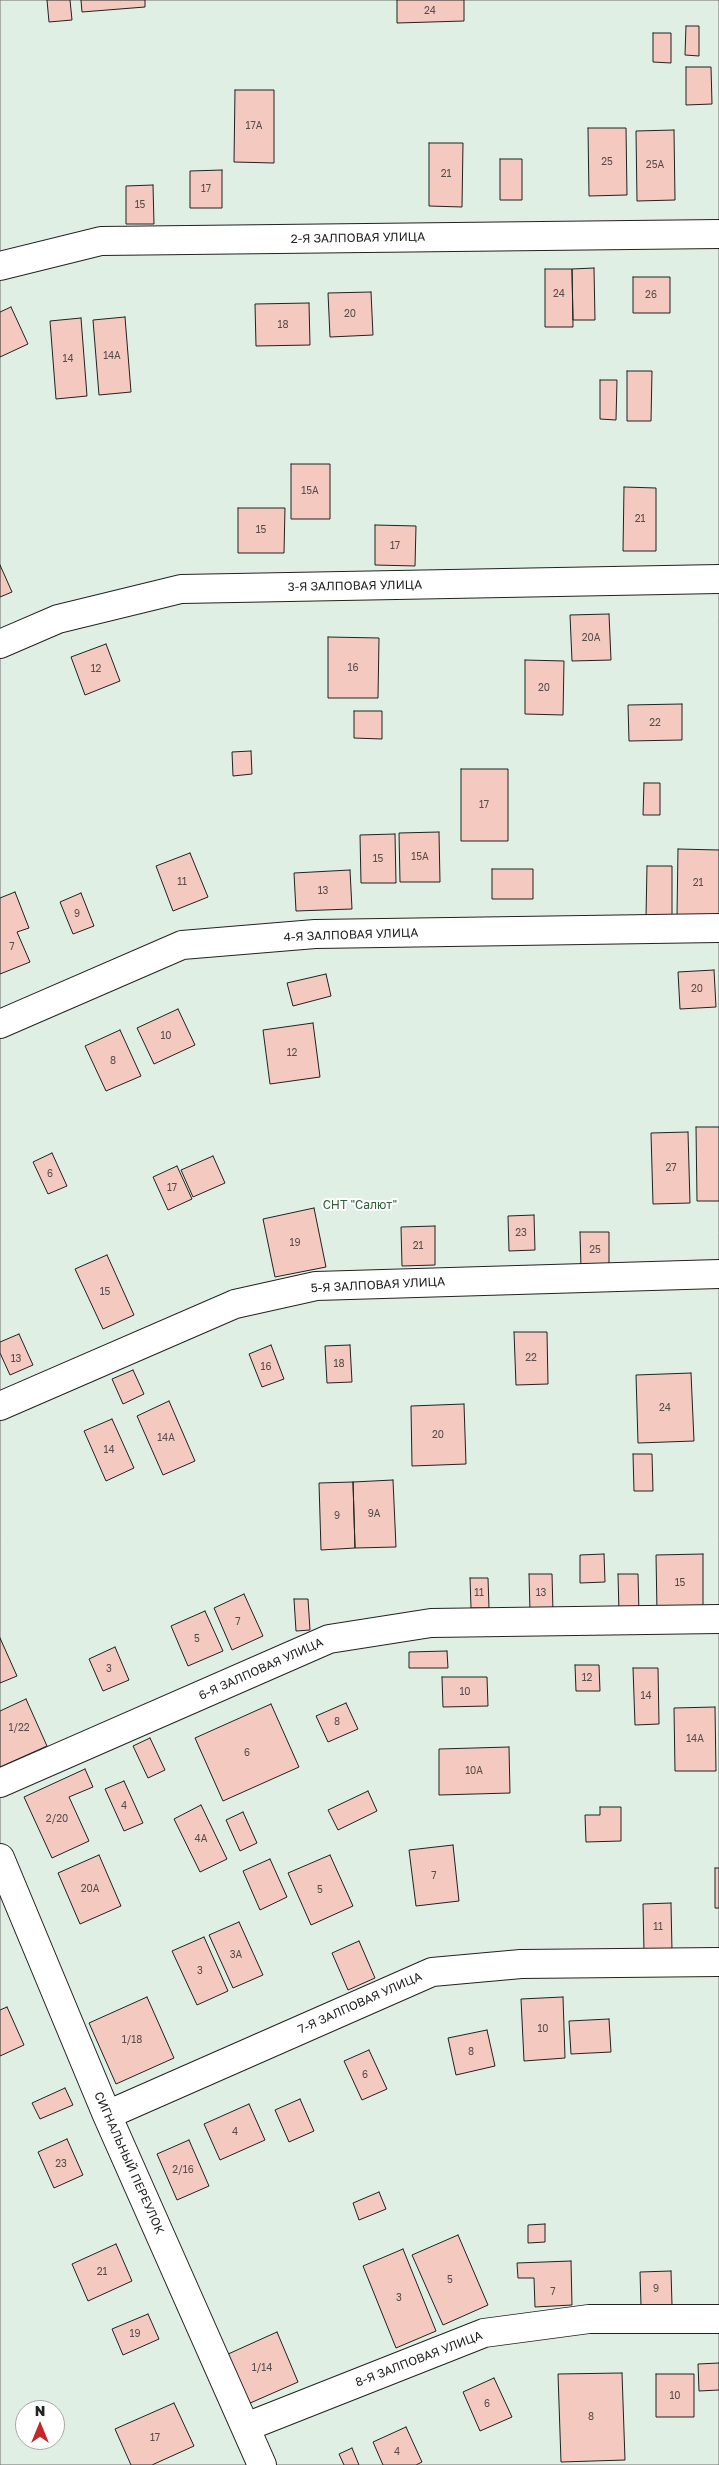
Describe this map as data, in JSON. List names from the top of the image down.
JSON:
{
  "streets": {
    "street": [
      "2-Я ЗАЛПОВАЯ УЛИЦА",
      "3-Я ЗАЛПОВАЯ УЛИЦА",
      "4-Я ЗАЛПОВАЯ УЛИЦА",
      "5-Я ЗАЛПОВАЯ УЛИЦА",
      "6-Я ЗАЛПОВАЯ УЛИЦА",
      "7-Я ЗАЛПОВАЯ УЛИЦА",
      "СИГНАЛЬНЫЙ ПЕРЕУЛОК",
      "8-Я ЗАЛПОВАЯ УЛИЦА"
    ]
  },
  "crossings": [
    ["7-Я ЗАЛПОВАЯ УЛИЦА", "СИГНАЛЬНЫЙ ПЕРЕУЛОК"],
    ["СИГНАЛЬНЫЙ ПЕРЕУЛОК", "8-Я ЗАЛПОВАЯ УЛИЦА"]
  ],
  "parks": ["СНТ \"Салют\""],
  "house_numbers": [
    "24",
    "17А",
    "25",
    "25А",
    "21",
    "17",
    "15",
    "24",
    "26",
    "20",
    "18",
    "14А",
    "14",
    "15А",
    "21",
    "15",
    "17",
    "20А",
    "16",
    "12",
    "20",
    "22",
    "17",
    "15А",
    "15",
    "11",
    "21",
    "13",
    "9",
    "7",
    "20",
    "10",
    "12",
    "8",
    "27",
    "6",
    "17",
    "23",
    "19",
    "21",
    "25",
    "15",
    "22",
    "13",
    "18",
    "16",
    "24",
    "20",
    "14А",
    "14",
    "9А",
    "9",
    "15",
    "11",
    "13",
    "7",
    "5",
    "3",
    "12",
    "10",
    "14",
    "8",
    "1/22",
    "14А",
    "6",
    "10А",
    "4",
    "2/20",
    "4А",
    "7",
    "20А",
    "5",
    "11",
    "3А",
    "3",
    "10",
    "1/18",
    "8",
    "6",
    "4",
    "23",
    "2/16",
    "21",
    "5",
    "9",
    "7",
    "3",
    "19",
    "1/14",
    "10",
    "6",
    "8",
    "17",
    "4"
  ],
  "north": "top"
}
